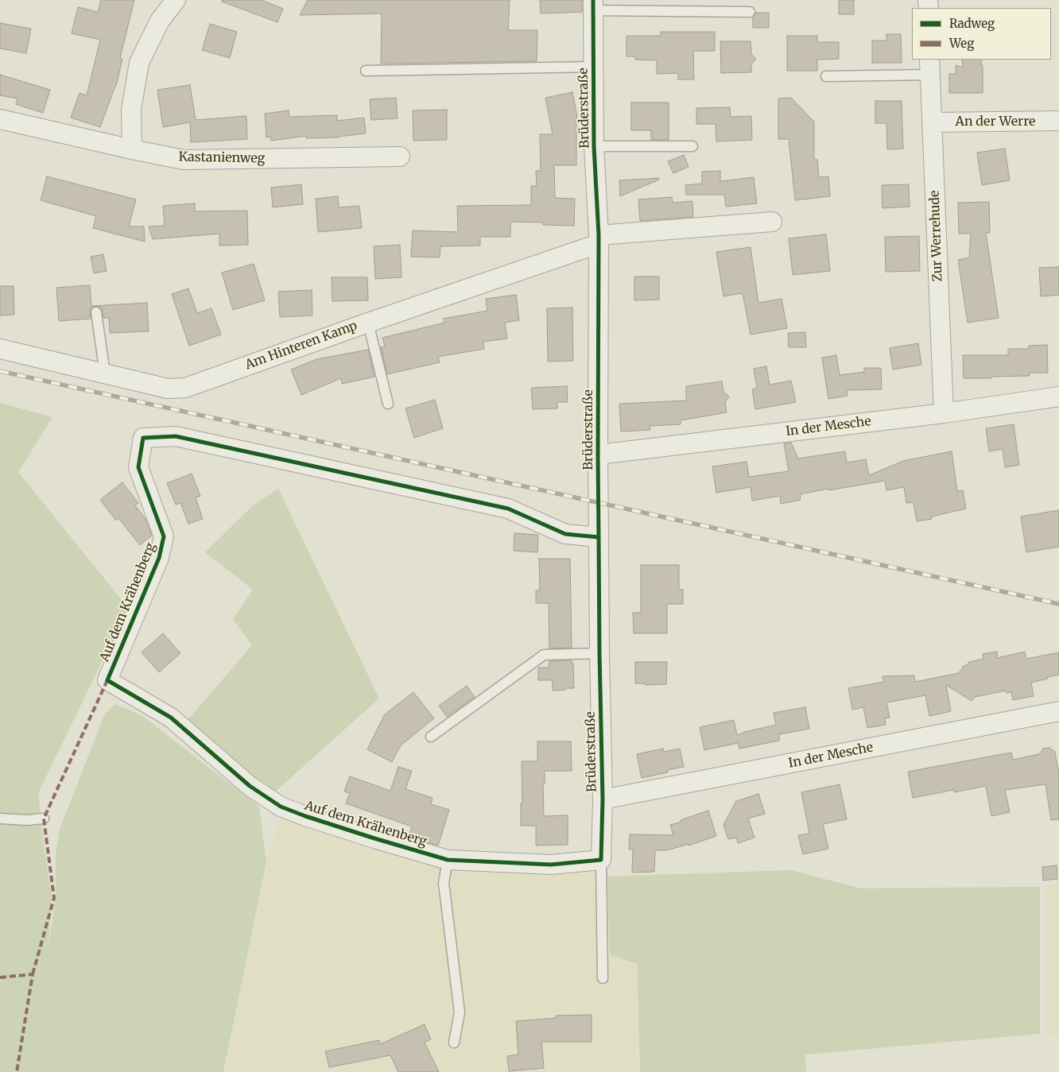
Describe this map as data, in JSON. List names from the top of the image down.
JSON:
{
  "streets": {
    "street": [
      "Brüderstraße",
      "An der Werre",
      "Kastanienweg",
      "Zur Werrehude",
      "Am Hinteren Kamp",
      "In der Mesche",
      "Auf dem Krähenberg"
    ]
  },
  "crossings": [
    ["Brüderstraße", "Am Hinteren Kamp"],
    ["Brüderstraße", "In der Mesche"],
    ["Brüderstraße", "Auf dem Krähenberg"],
    ["An der Werre", "Zur Werrehude"],
    ["Zur Werrehude", "In der Mesche"]
  ],
  "legend": ["Radweg", "Weg"]
}
